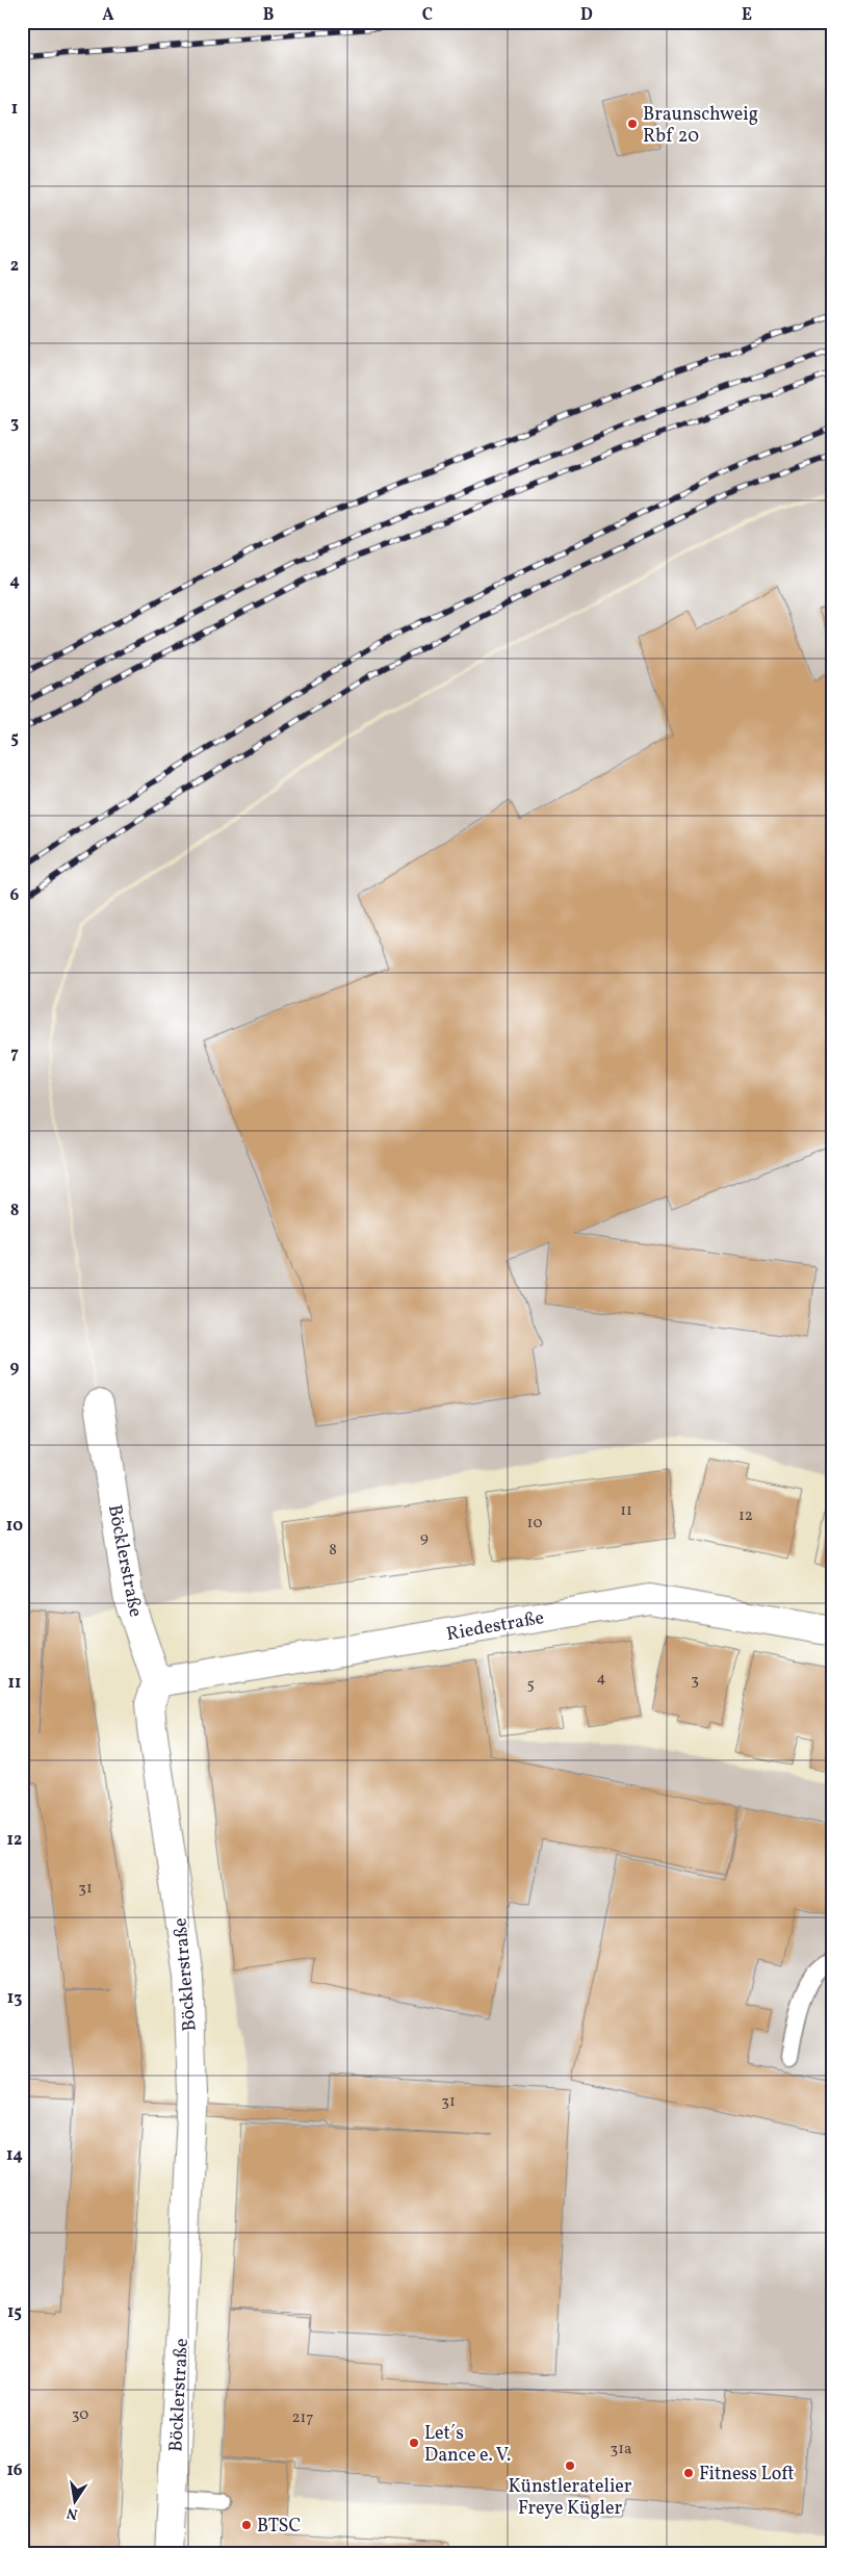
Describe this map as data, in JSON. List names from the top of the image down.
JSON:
{
  "streets": {
    "street": ["Böcklerstraße", "Riedestraße"]
  },
  "crossings": [
    ["Böcklerstraße", "Riedestraße"]
  ],
  "places": [
    "Braunschweig Rbf 20",
    "Let´s Dance e. V.",
    "Künstleratelier Freye Kügler",
    "Fitness Loft",
    "BTSC"
  ],
  "house_numbers": [
    "11",
    "12",
    "10",
    "9",
    "8",
    "4",
    "3",
    "5",
    "31",
    "31",
    "30",
    "217",
    "31a"
  ],
  "north": "bottom",
  "grid": {
    "columns": [
      "A",
      "B",
      "C",
      "D",
      "E"
    ],
    "rows": [
      "1",
      "2",
      "3",
      "4",
      "5",
      "6",
      "7",
      "8",
      "9",
      "10",
      "11",
      "12",
      "13",
      "14",
      "15",
      "16"
    ]
  }
}
